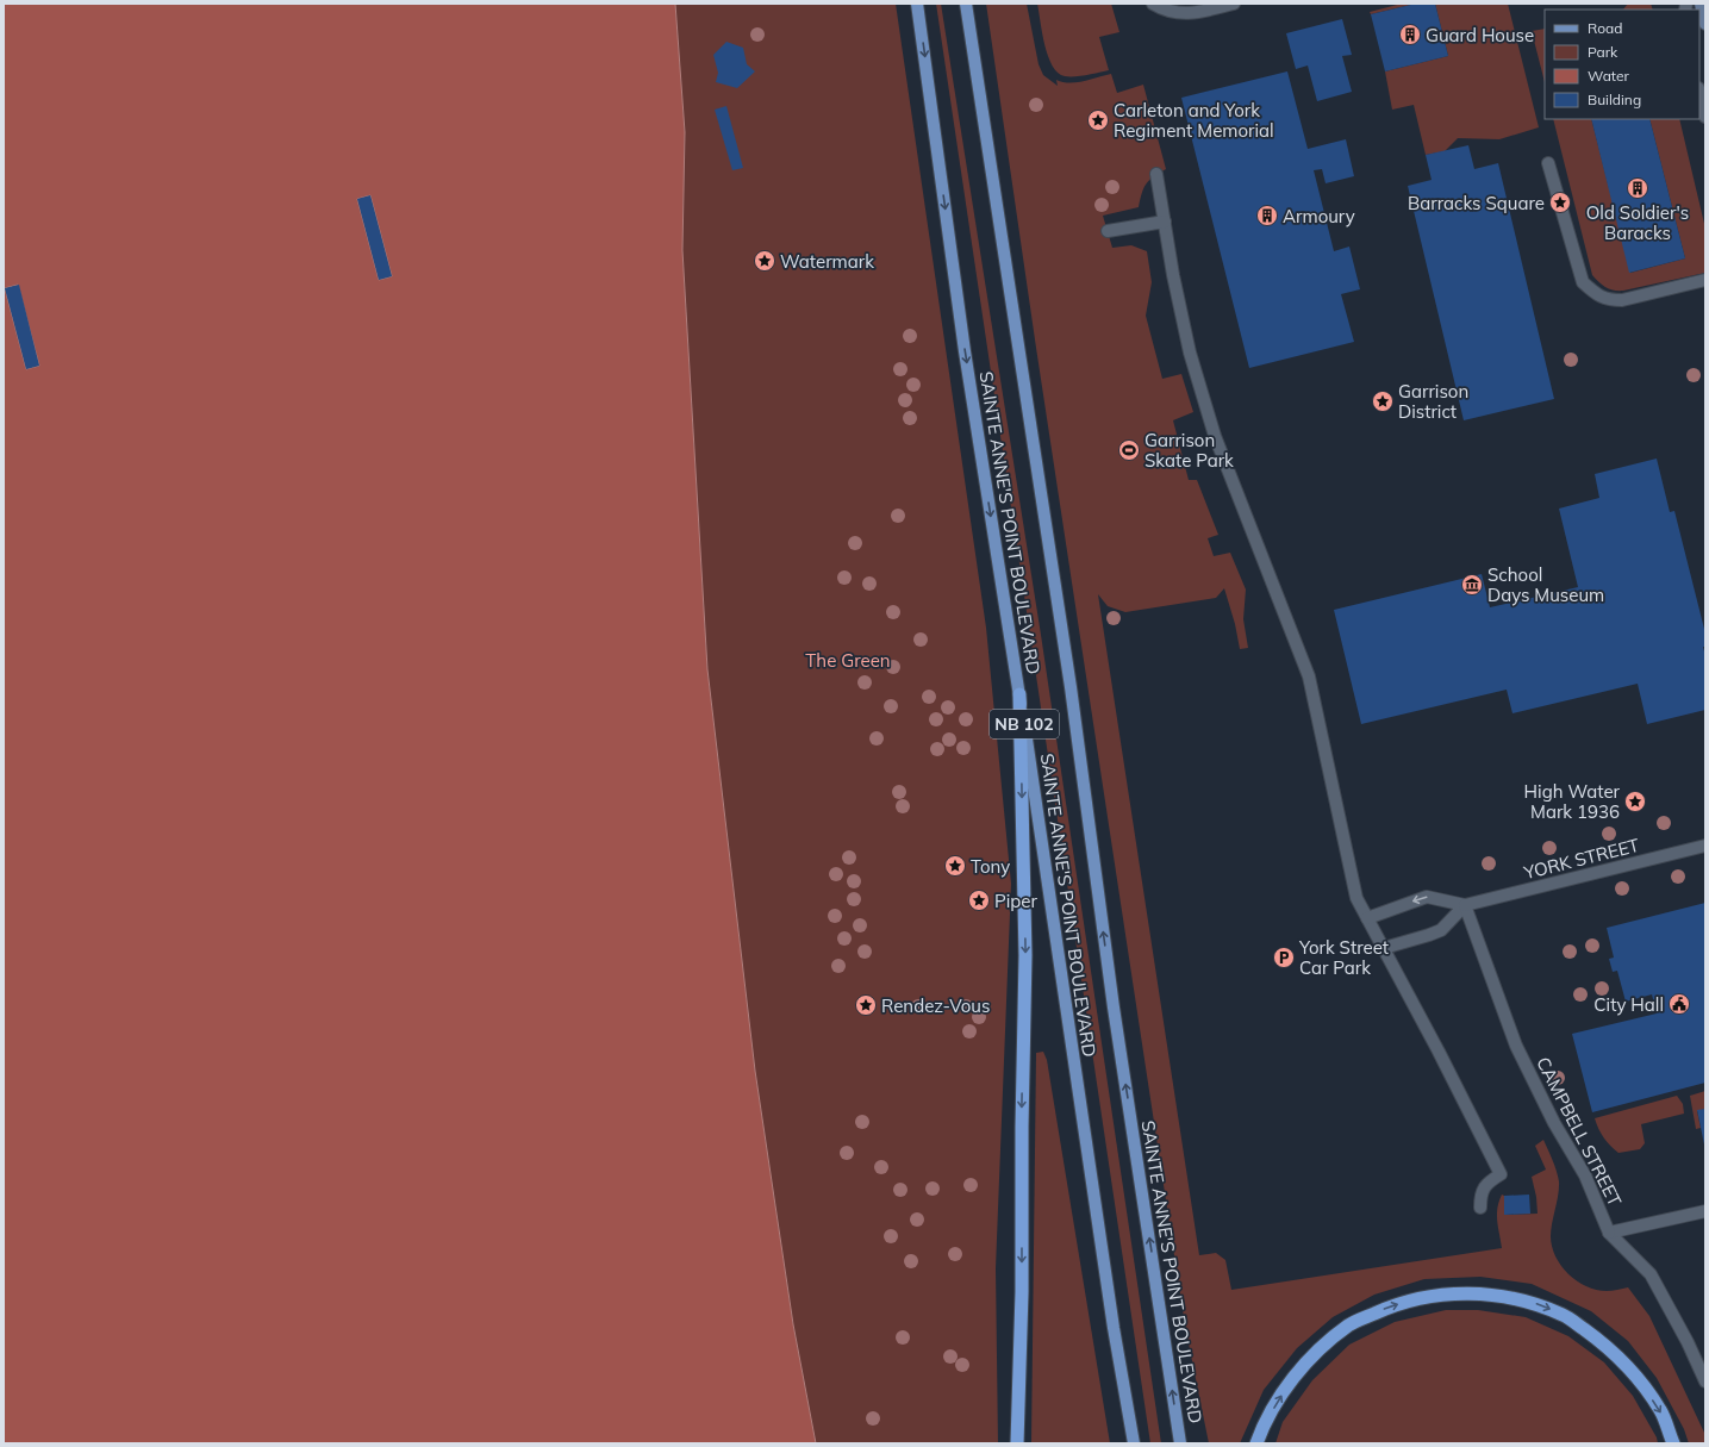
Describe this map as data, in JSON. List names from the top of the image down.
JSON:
{
  "streets": {
    "main road": ["SAINTE ANNE'S POINT BOULEVARD", "NB 102"],
    "street": ["YORK STREET", "CAMPBELL STREET"]
  },
  "crossings": [
    ["YORK STREET", "CAMPBELL STREET"]
  ],
  "parks": ["The Green"],
  "places": {
    "building": ["Guard House", "Old Soldier's Baracks", "Armoury"],
    "place": [
      "Carleton and York Regiment Memorial",
      "Barracks Square",
      "Watermark",
      "Garrison District",
      "High Water Mark 1936",
      "Tony",
      "Piper",
      "Rendez-Vous"
    ],
    "sports": ["Garrison Skate Park"],
    "museum": ["School Days Museum"],
    "parking": ["York Street Car Park"],
    "public building": ["City Hall"]
  },
  "legend": [
    "Road",
    "Park",
    "Water",
    "Building"
  ]
}
